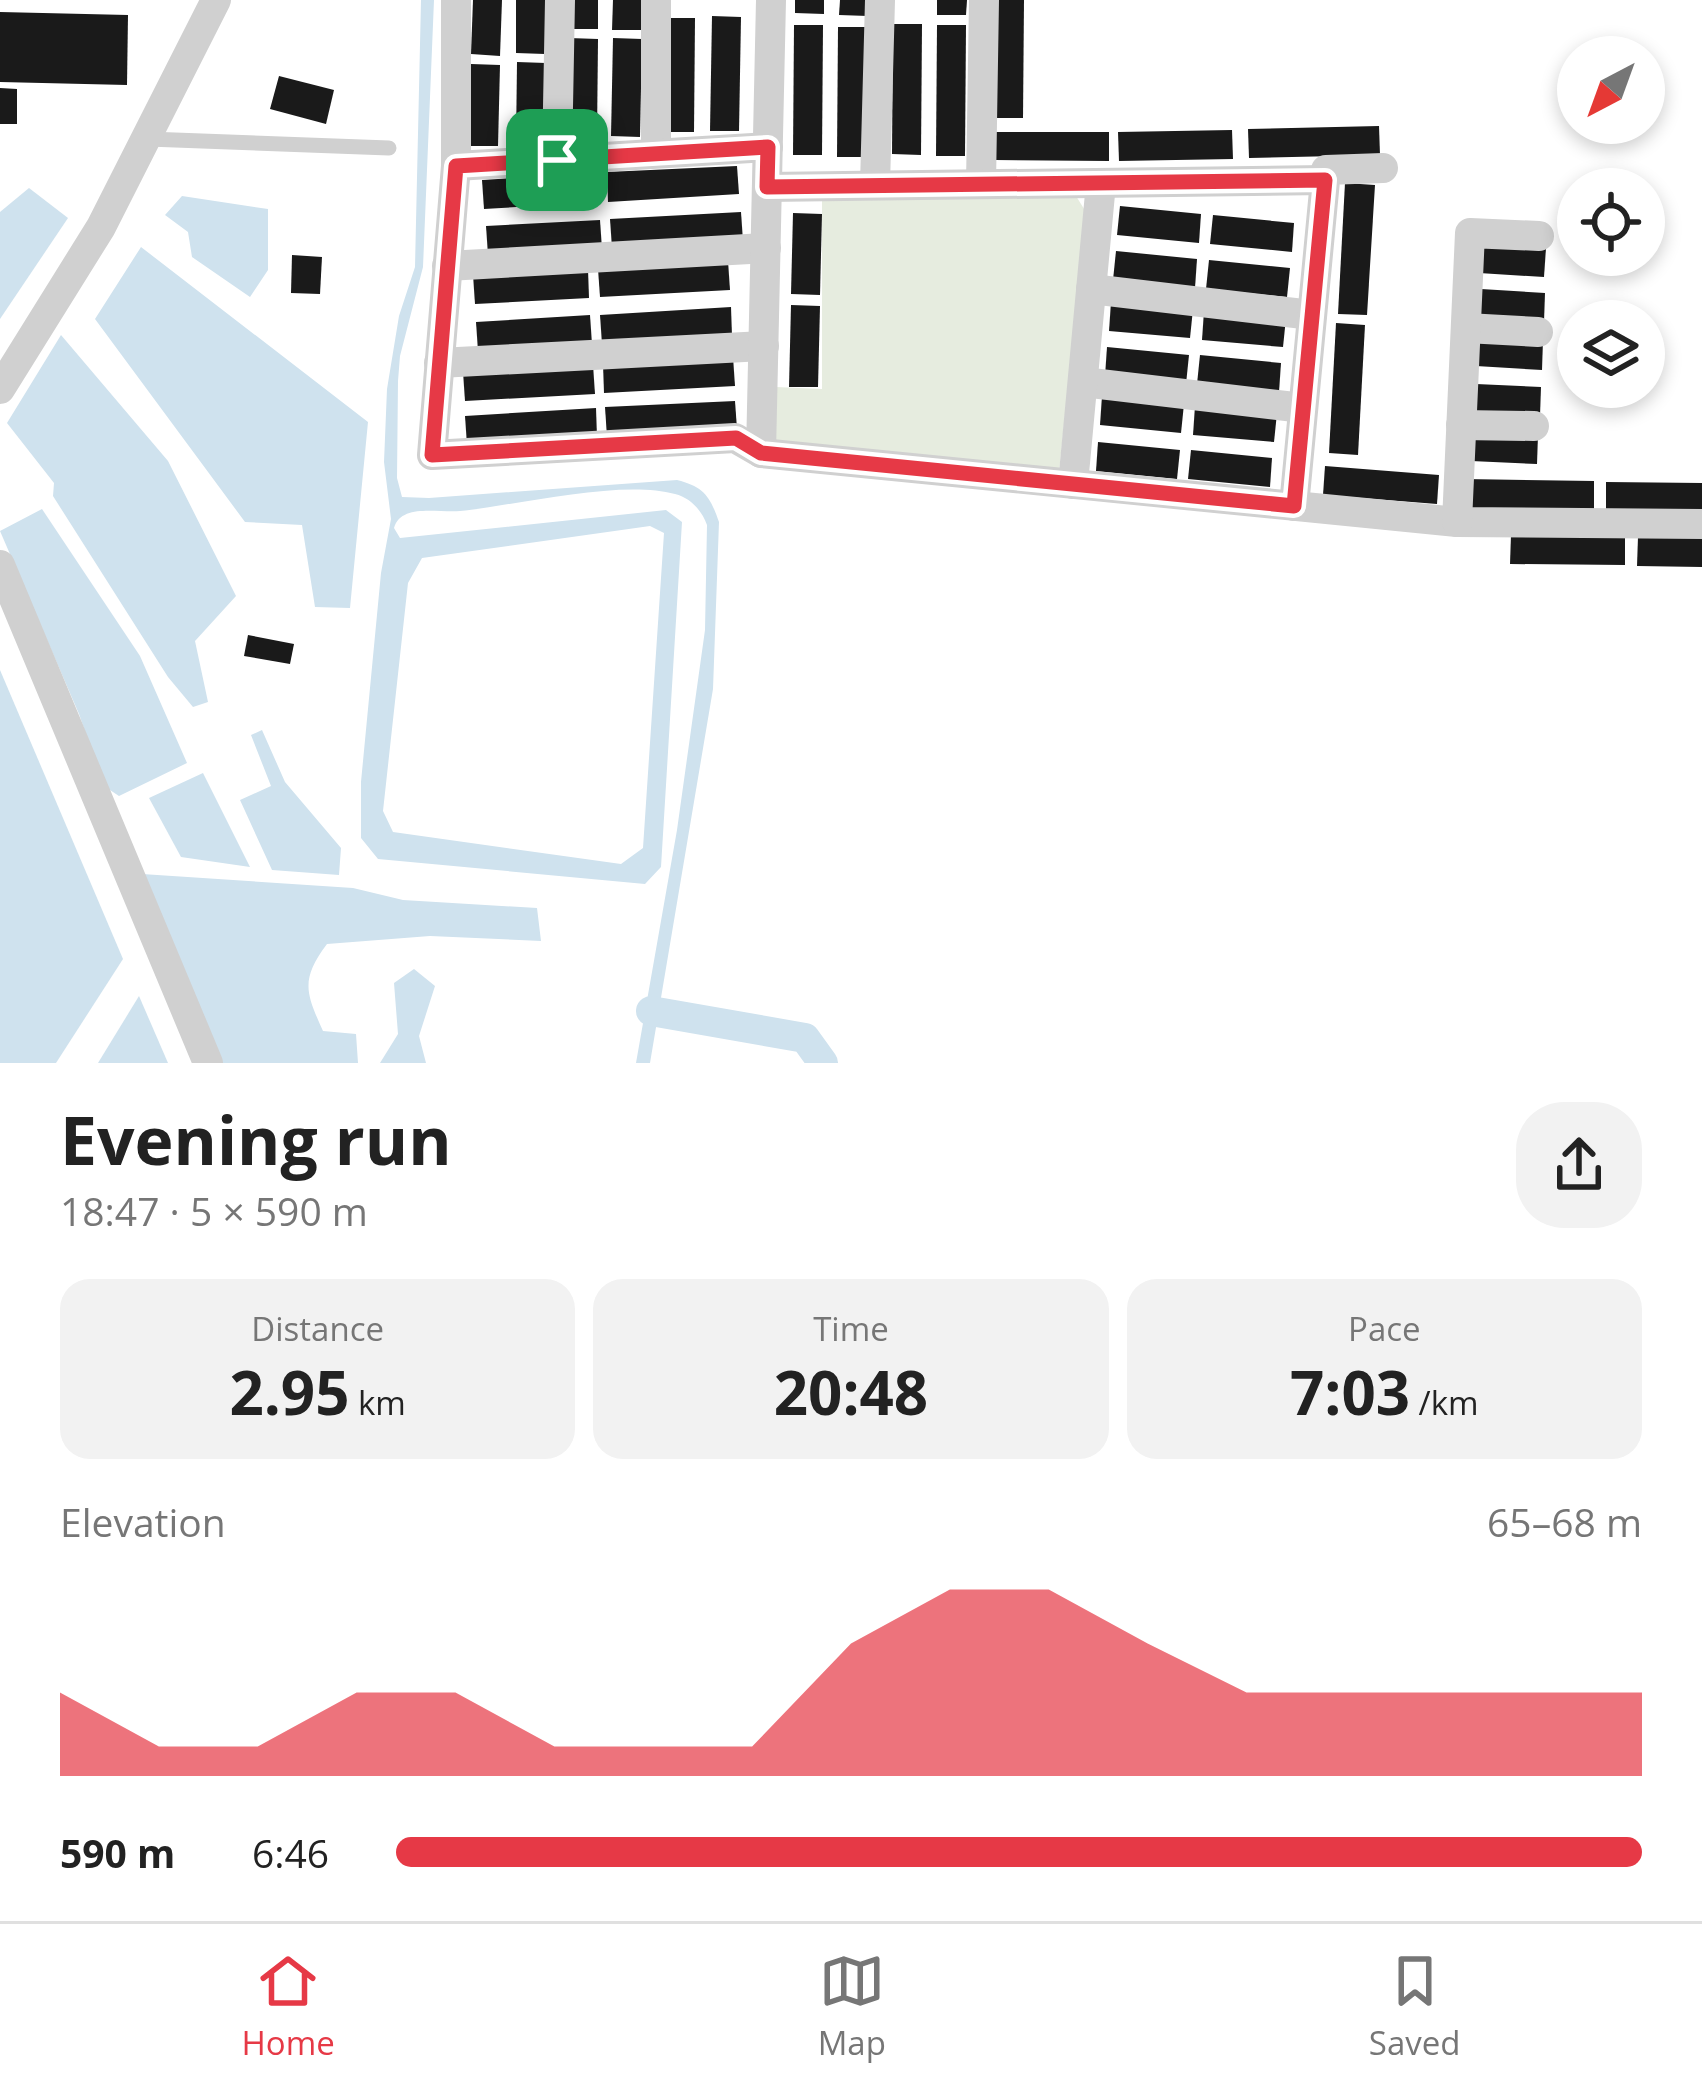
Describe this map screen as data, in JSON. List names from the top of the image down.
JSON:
{
  "north": "bottom left",
  "page": {
    "heading": ["Evening run", "18:47 · 5 × 590 m"],
    "stats": [
      ["Distance", "2.95 km"],
      ["Time", "20:48"],
      ["Pace", "7:03 /km"]
    ],
    "chart": ["Elevation", "65–68 m"],
    "list": [
      {
        "name": "590 m",
        "note": "6:46"
      }
    ],
    "tabs": ["Home", "Map", "Saved"]
  }
}
